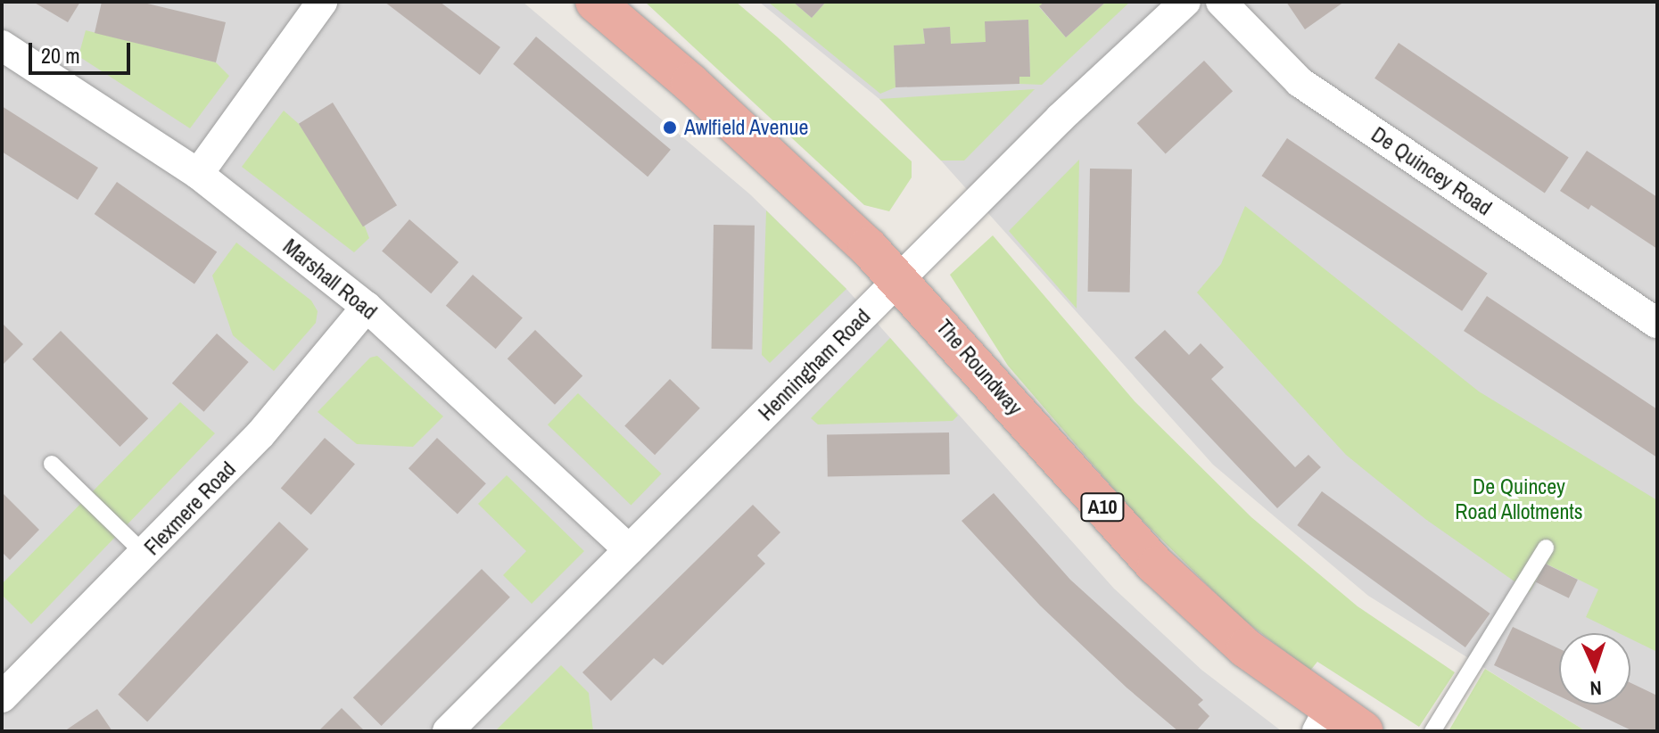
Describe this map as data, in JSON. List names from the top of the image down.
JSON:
{
  "streets": {
    "highway": ["The Roundway", "A10"],
    "street": [
      "De Quincey Road",
      "Marshall Road",
      "Henningham Road",
      "Flexmere Road"
    ]
  },
  "crossings": [
    ["Marshall Road", "Henningham Road"],
    ["Marshall Road", "Flexmere Road"],
    ["Henningham Road", "The Roundway"]
  ],
  "parks": ["De Quincey Road Allotments"],
  "places": ["Awlfield Avenue"],
  "scale_bar": "20 m",
  "north": "bottom"
}
